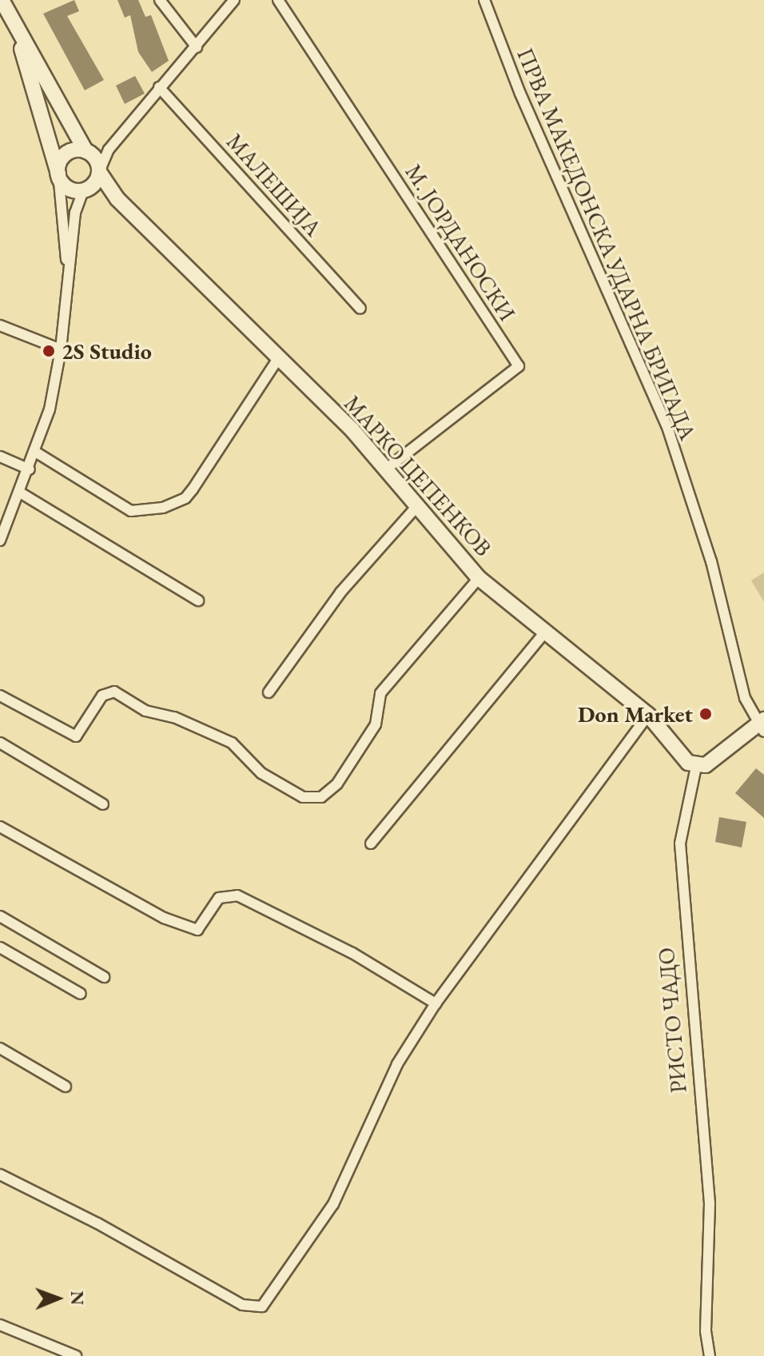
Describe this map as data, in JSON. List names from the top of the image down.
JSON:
{
  "streets": {
    "street": [
      "МАЛЕШИЈА",
      "М. ЈОРДАНОСКИ",
      "ПРВА МАКЕДОНСКА УДАРНА БРИГАДА",
      "МАРКО ЦЕПЕНКОВ",
      "РИСТО ЧАДО"
    ]
  },
  "crossings": [
    ["М. ЈОРДАНОСКИ", "МАРКО ЦЕПЕНКОВ"],
    ["МАРКО ЦЕПЕНКОВ", "РИСТО ЧАДО"]
  ],
  "places": ["2S Studio", "Don Market"],
  "north": "right"
}
